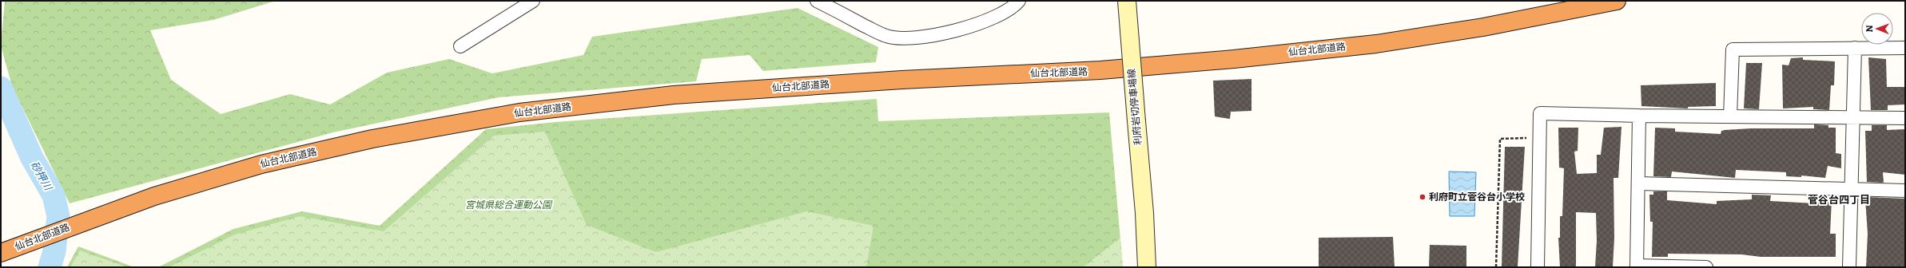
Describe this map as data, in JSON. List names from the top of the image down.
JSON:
{
  "streets": {
    "highway": ["仙台北部道路"],
    "main road": ["利府岩切停車場線"]
  },
  "districts": ["菅谷台四丁目"],
  "water": ["砂押川"],
  "parks": ["宮城県総合運動公園"],
  "places": ["利府町立菅谷台小学校"],
  "north": "left"
}
